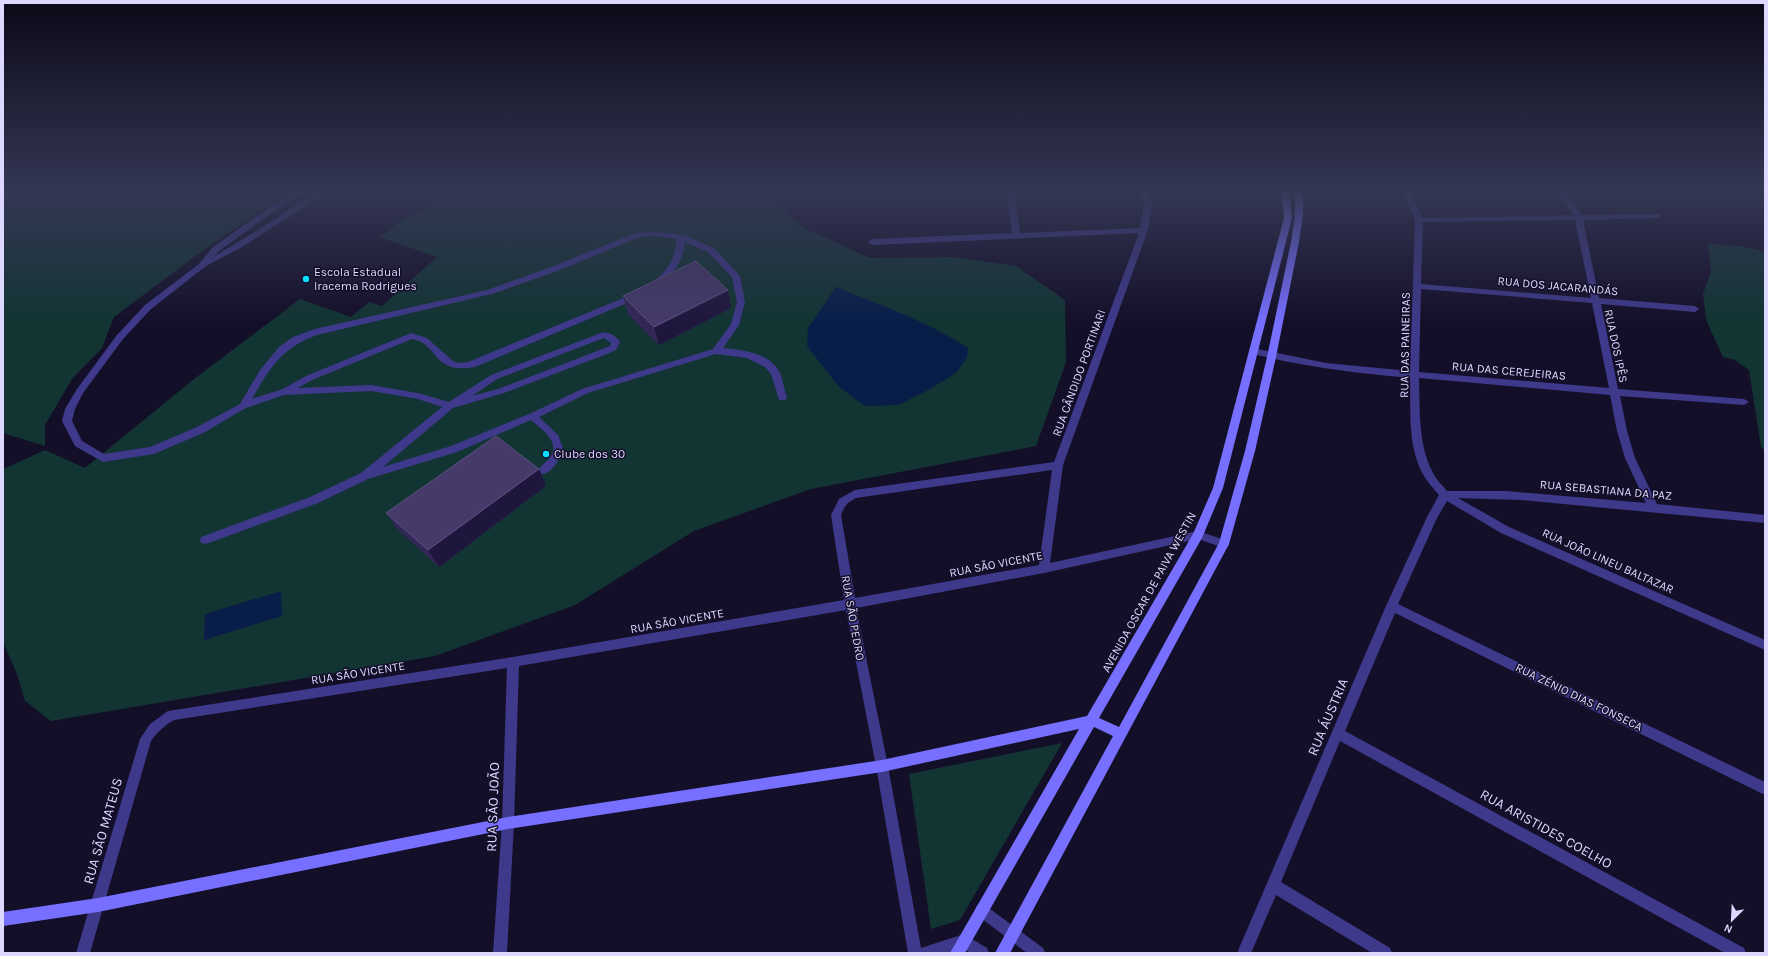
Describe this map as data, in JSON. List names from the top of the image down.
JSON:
{
  "streets": {
    "street": [
      "RUA DOS JACARANDÁS",
      "RUA DAS PAINEIRAS",
      "RUA DOS IPÊS",
      "RUA DAS CEREJEIRAS",
      "RUA CÂNDIDO PORTINARI",
      "RUA SEBASTIANA DA PAZ",
      "RUA JOÃO LINEU BALTAZAR",
      "RUA SÃO VICENTE",
      "AVENIDA OSCAR DE PAIVA WESTIN",
      "RUA SÃO PEDRO",
      "RUA ZÉNIO DIAS FONSECA",
      "RUA ÁUSTRIA",
      "RUA SÃO JOÃO",
      "RUA ARISTIDES COELHO",
      "RUA SÃO MATEUS"
    ]
  },
  "crossings": [
    ["RUA DOS JACARANDÁS", "RUA DAS PAINEIRAS"],
    ["RUA DOS JACARANDÁS", "RUA DOS IPÊS"],
    ["RUA DAS PAINEIRAS", "RUA DAS CEREJEIRAS"],
    ["RUA DAS PAINEIRAS", "RUA SEBASTIANA DA PAZ"],
    ["RUA DAS PAINEIRAS", "RUA JOÃO LINEU BALTAZAR"],
    ["RUA DAS PAINEIRAS", "RUA ÁUSTRIA"],
    ["RUA DOS IPÊS", "RUA DAS CEREJEIRAS"],
    ["RUA DOS IPÊS", "RUA SEBASTIANA DA PAZ"],
    ["RUA DAS CEREJEIRAS", "AVENIDA OSCAR DE PAIVA WESTIN"],
    ["RUA CÂNDIDO PORTINARI", "RUA SÃO VICENTE"],
    ["RUA CÂNDIDO PORTINARI", "RUA SÃO PEDRO"],
    ["RUA SEBASTIANA DA PAZ", "RUA JOÃO LINEU BALTAZAR"],
    ["RUA SEBASTIANA DA PAZ", "RUA ÁUSTRIA"],
    ["RUA JOÃO LINEU BALTAZAR", "RUA ÁUSTRIA"],
    ["RUA SÃO VICENTE", "AVENIDA OSCAR DE PAIVA WESTIN"],
    ["RUA SÃO VICENTE", "RUA SÃO PEDRO"],
    ["RUA SÃO VICENTE", "RUA SÃO JOÃO"],
    ["RUA SÃO VICENTE", "RUA SÃO MATEUS"],
    ["RUA ZÉNIO DIAS FONSECA", "RUA ÁUSTRIA"],
    ["RUA ÁUSTRIA", "RUA ARISTIDES COELHO"]
  ],
  "places": ["Escola Estadual Iracema Rodrigues", "Clube dos 30"],
  "north": "bottom left"
}
